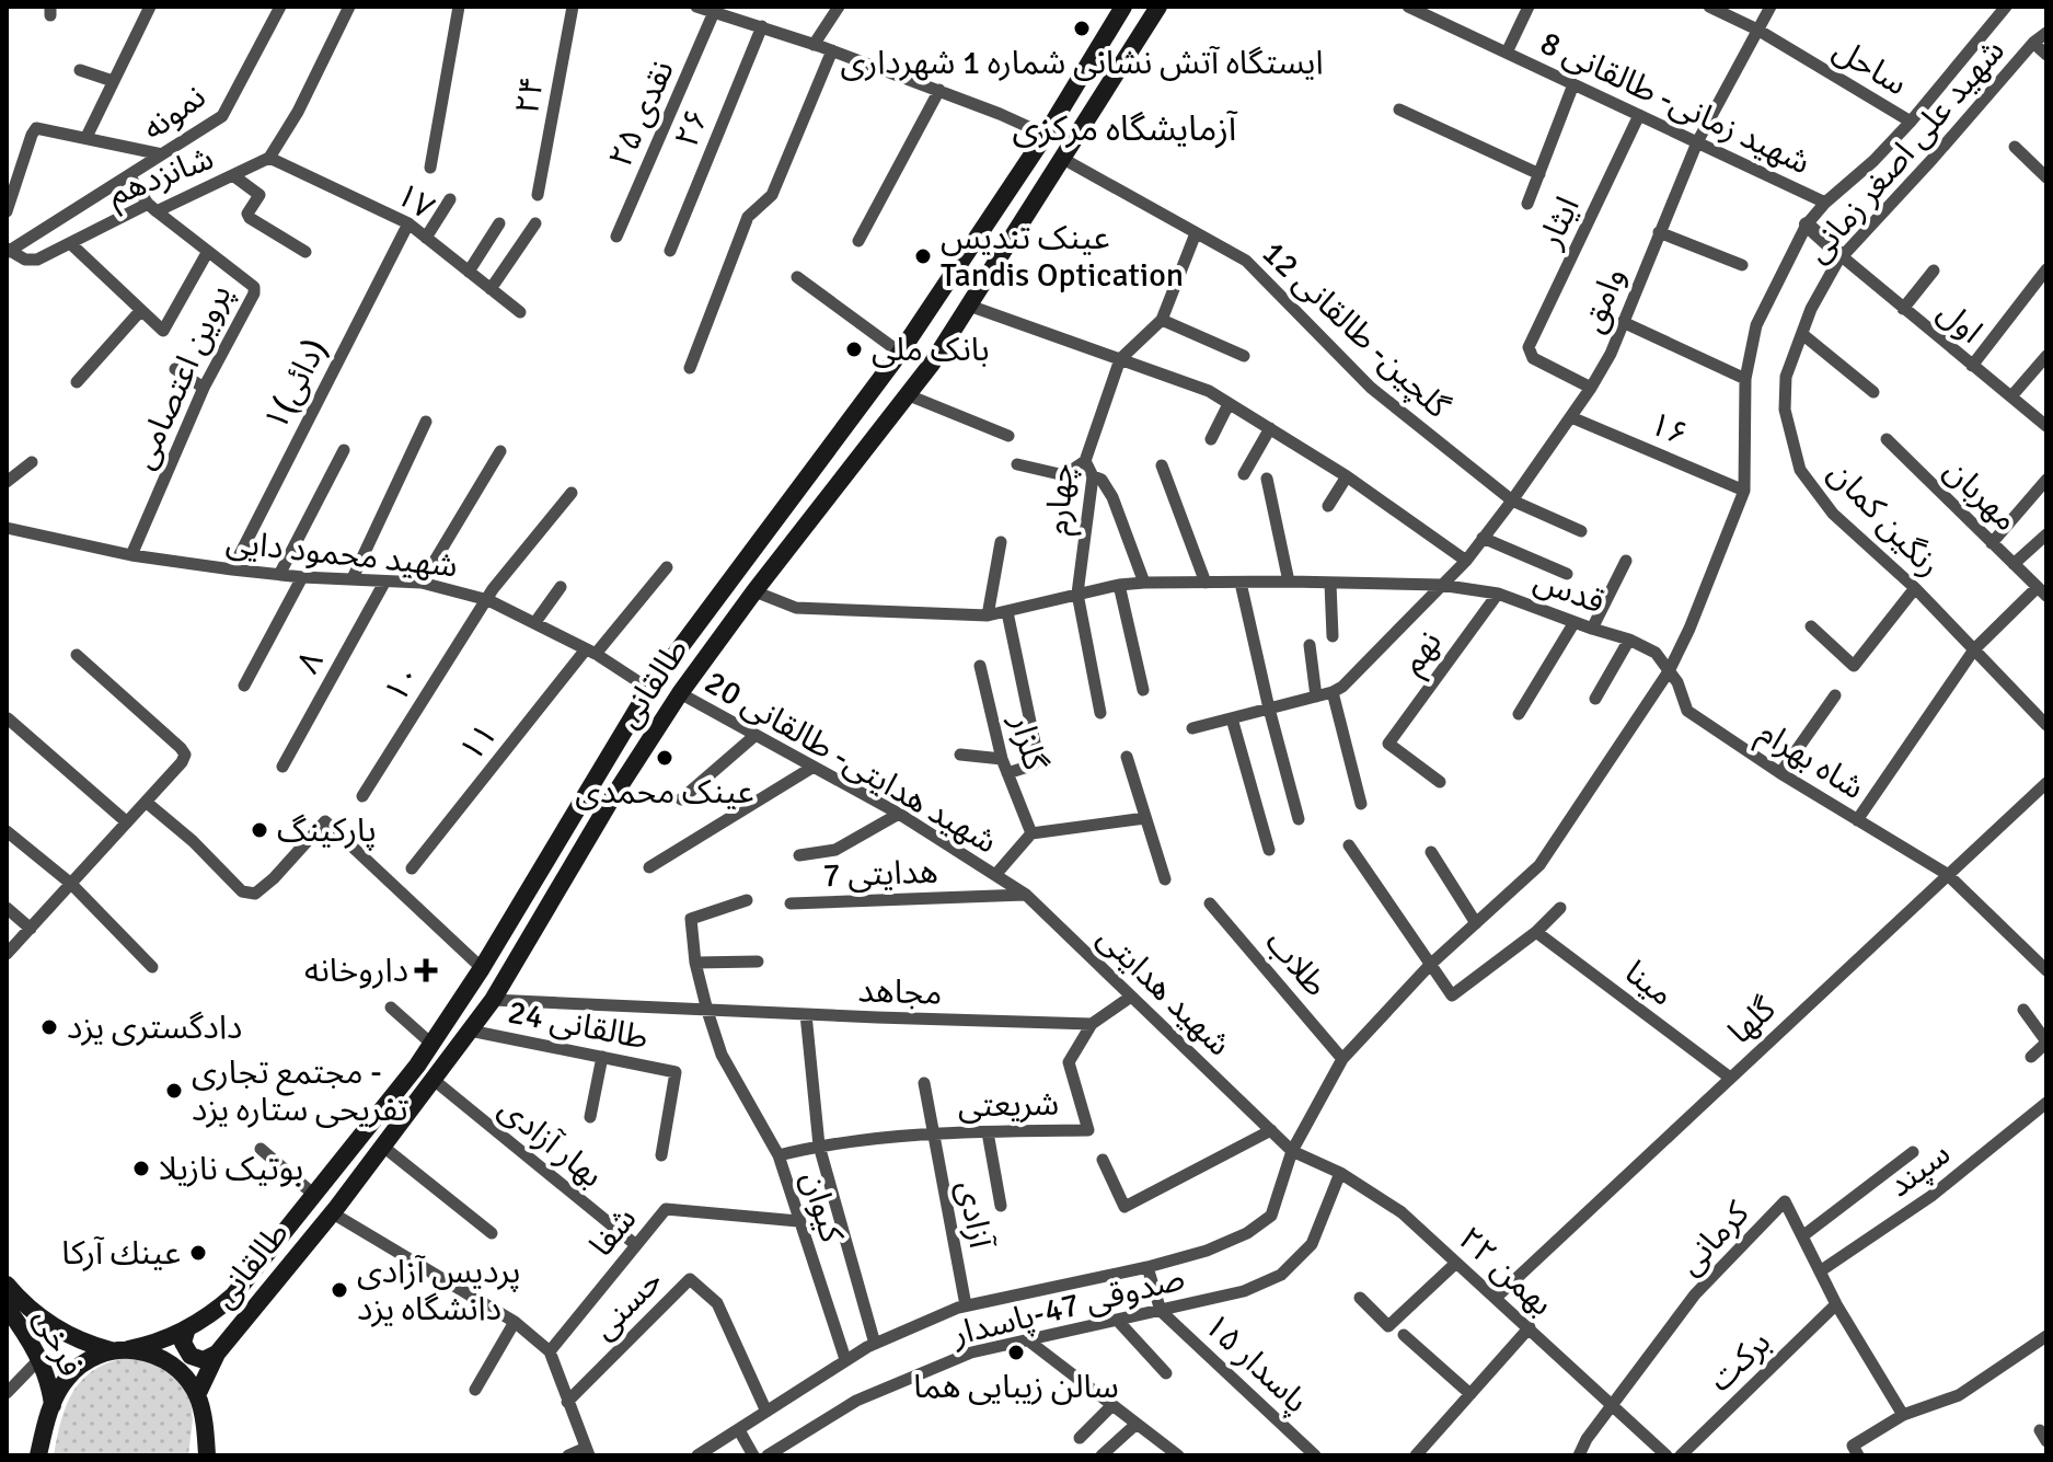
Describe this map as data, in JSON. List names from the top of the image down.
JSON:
{
  "streets": {
    "main road": ["طالقانی", "فرخی"],
    "street": [
      "ساحل",
      "۲۴",
      "شهید زمانی- طالقانی 8",
      "نمونه",
      "۲۵ نقدی",
      "۲۶",
      "شهید علی اصغر زمانی",
      "شانزدهم",
      "۱۷",
      "ایثار",
      "وامق",
      "اول",
      "گلچین- طالقانی 12",
      "پروین اعتصامی",
      "۱(دائی)",
      "۱۶",
      "مهربان",
      "چهارم",
      "رنگین کمان",
      "شهید محمود دایی",
      "قدس",
      "نهم",
      "۸",
      "۱۰",
      "۱۱",
      "گلزار",
      "شاه بهرام",
      "شهید هدایتی- طالقانی 20",
      "هدایتی 7",
      "طلاب",
      "مینا",
      "شهید هدایتی",
      "مجاهد",
      "گلها",
      "طالقانی 24",
      "شریعتی",
      "بهار آزادی",
      "سپند",
      "کیوان",
      "آزادی",
      "شفا",
      "کرمانی",
      "۲۲ بهمن",
      "حسنی",
      "صدوقی 47-پاسدار",
      "برکت",
      "پاسدار ۱۵"
    ]
  },
  "crossings": [
    ["ساحل", "وامق"],
    ["شهید زمانی- طالقانی 8", "ایثار"],
    ["شهید زمانی- طالقانی 8", "وامق"],
    ["نمونه", "شانزدهم"],
    ["نمونه", "پروین اعتصامی"],
    ["شهید علی اصغر زمانی", "اول"],
    ["شهید علی اصغر زمانی", "رنگین کمان"],
    ["شانزدهم", "۱۷"],
    ["شانزدهم", "پروین اعتصامی"],
    ["۱۷", "۱(دائی)"],
    ["ایثار", "وامق"],
    ["وامق", "گلچین- طالقانی 12"],
    ["وامق", "۱۶"],
    ["وامق", "قدس"],
    ["گلچین- طالقانی 12", "طالقانی"],
    ["پروین اعتصامی", "شهید محمود دایی"],
    ["۱(دائی)", "شهید محمود دایی"],
    ["چهارم", "قدس"],
    ["شهید محمود دایی", "۸"],
    ["شهید محمود دایی", "۱۰"],
    ["شهید محمود دایی", "طالقانی"],
    ["شهید محمود دایی", "۱۱"],
    ["قدس", "نهم"],
    ["قدس", "طالقانی"],
    ["قدس", "شاه بهرام"],
    ["طالقانی", "شهید هدایتی- طالقانی 20"],
    ["طالقانی", "مجاهد"],
    ["طالقانی", "طالقانی 24"],
    ["طالقانی", "بهار آزادی"],
    ["طالقانی", "فرخی"],
    ["شاه بهرام", "گلها"],
    ["شهید هدایتی- طالقانی 20", "شهید هدایتی"],
    ["هدایتی 7", "شهید هدایتی"],
    ["مینا", "گلها"],
    ["شهید هدایتی", "شریعتی"],
    ["شهید هدایتی", "۲۲ بهمن"],
    ["مجاهد", "شریعتی"],
    ["گلها", "۲۲ بهمن"],
    ["شریعتی", "کیوان"],
    ["شریعتی", "آزادی"],
    ["بهار آزادی", "شفا"],
    ["سپند", "کرمانی"],
    ["کیوان", "شفا"],
    ["کرمانی", "۲۲ بهمن"],
    ["کرمانی", "برکت"],
    ["۲۲ بهمن", "صدوقی 47-پاسدار"],
    ["صدوقی 47-پاسدار", "پاسدار ۱۵"]
  ],
  "districts": ["آزمایشگاه مرکزی"],
  "places": {
    "other": [
      "ایستگاه آتش نشانی شماره 1 شهرداری",
      "عینک تندیس Tandis Optication",
      "بانک ملی",
      "عینک محمدی",
      "پارکینگ",
      "دادگستری یزد",
      "مجتمع تجاری - تفریحی ستاره یزد",
      "بوتیک نازیلا",
      "عينك آركا",
      "پردیس آزادی دانشگاه یزد",
      "سالن زیبایی هما"
    ],
    "health": ["داروخانه"]
  }
}
